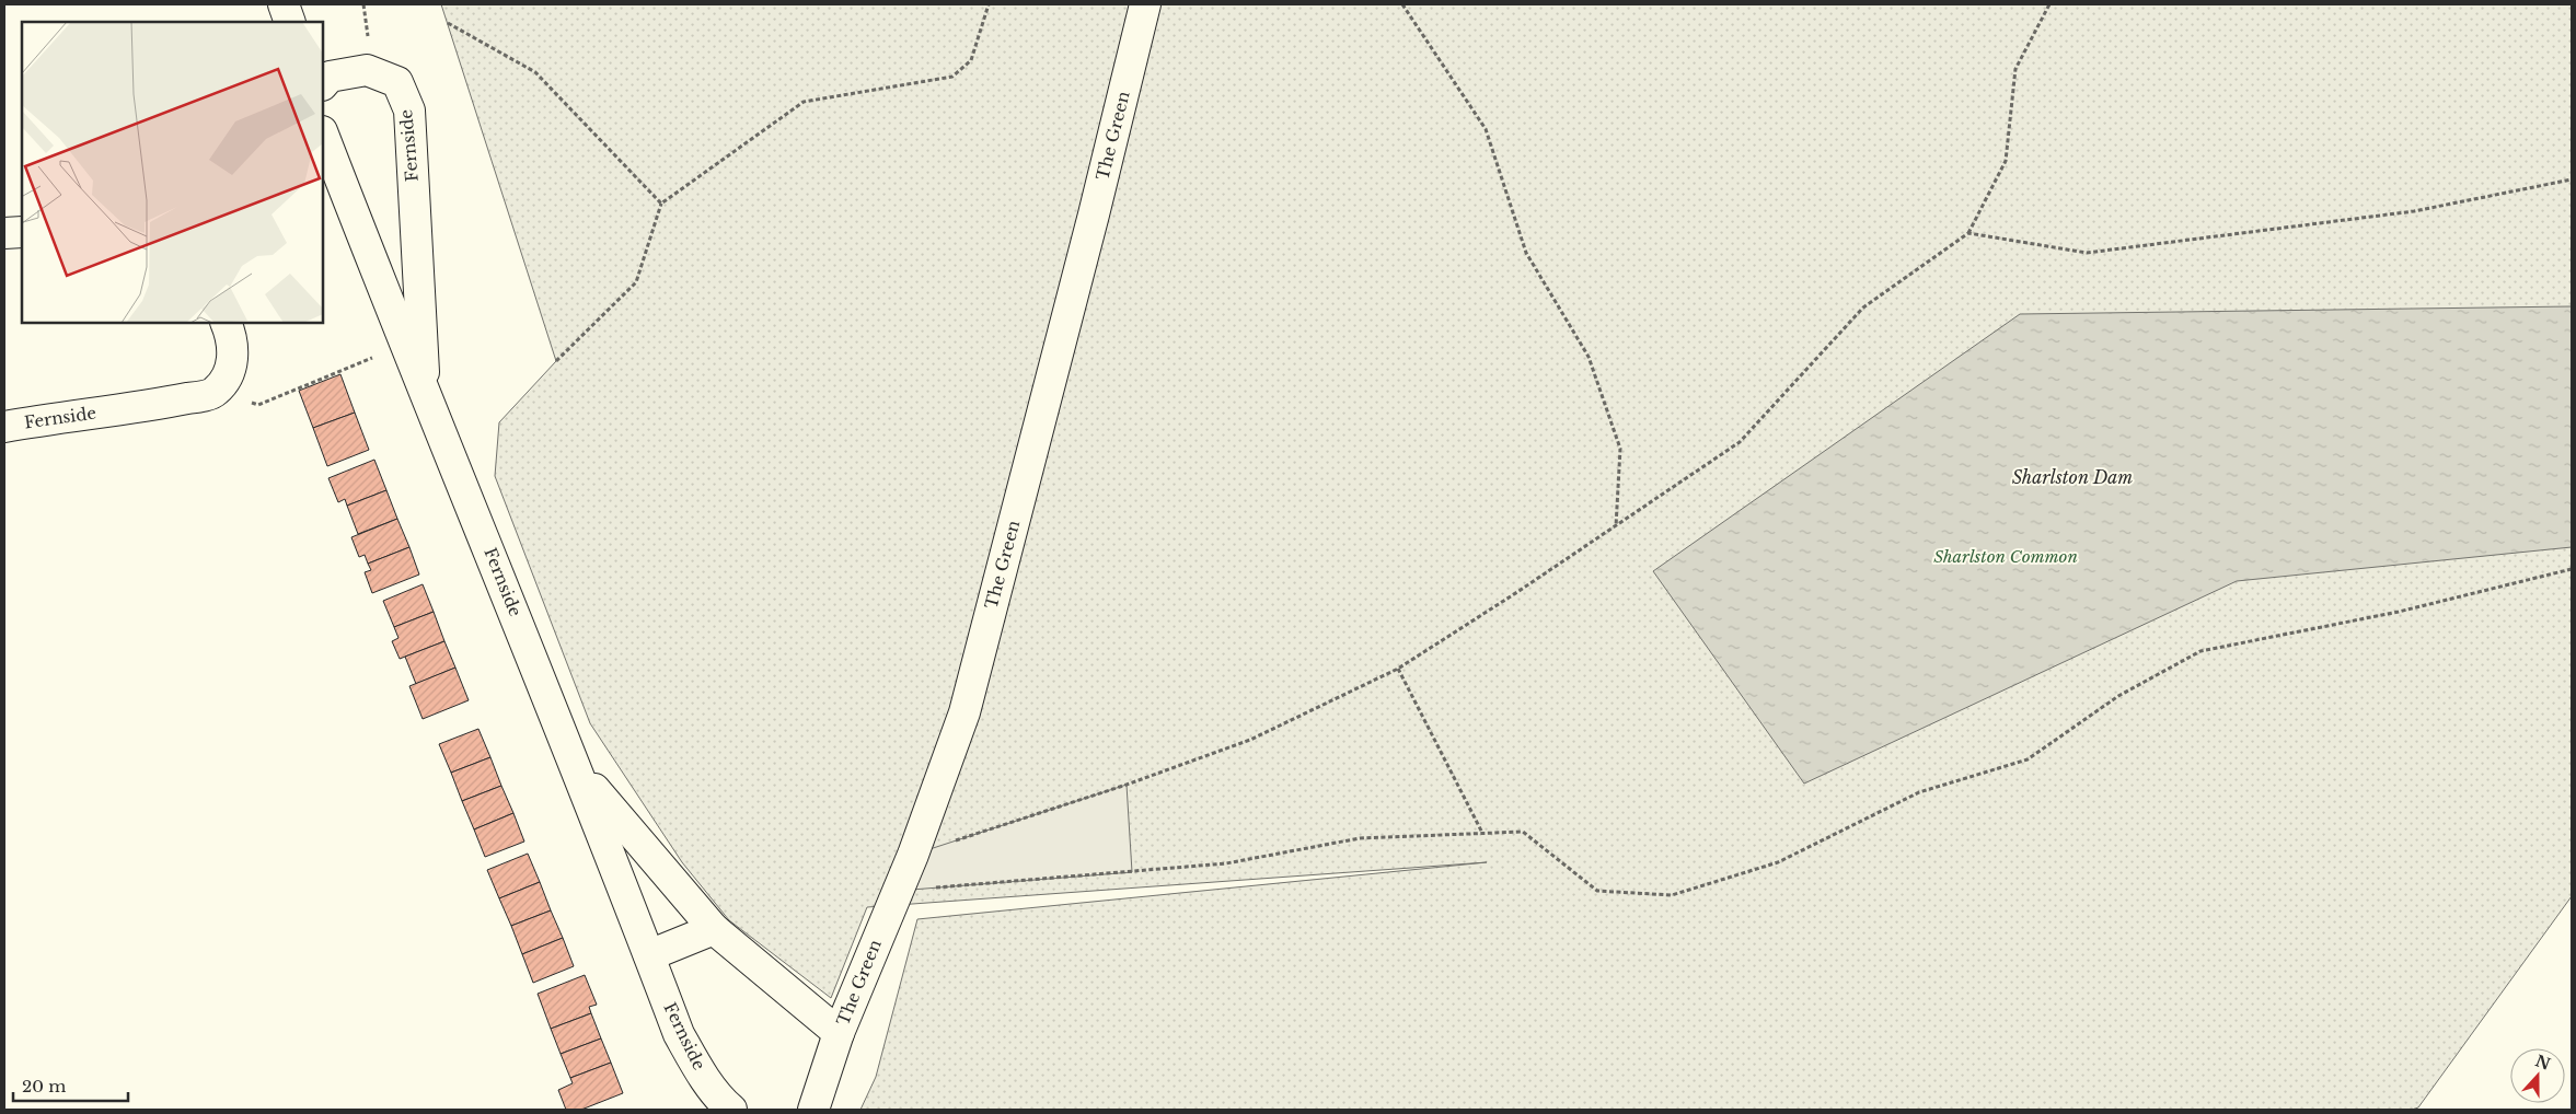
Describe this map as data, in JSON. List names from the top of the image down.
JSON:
{
  "streets": {
    "street": ["The Green", "Fernside"]
  },
  "crossings": [
    ["The Green", "Fernside"]
  ],
  "water": ["Sharlston Dam"],
  "parks": ["Sharlston Common"],
  "scale_bar": "20 m",
  "north": "top"
}
